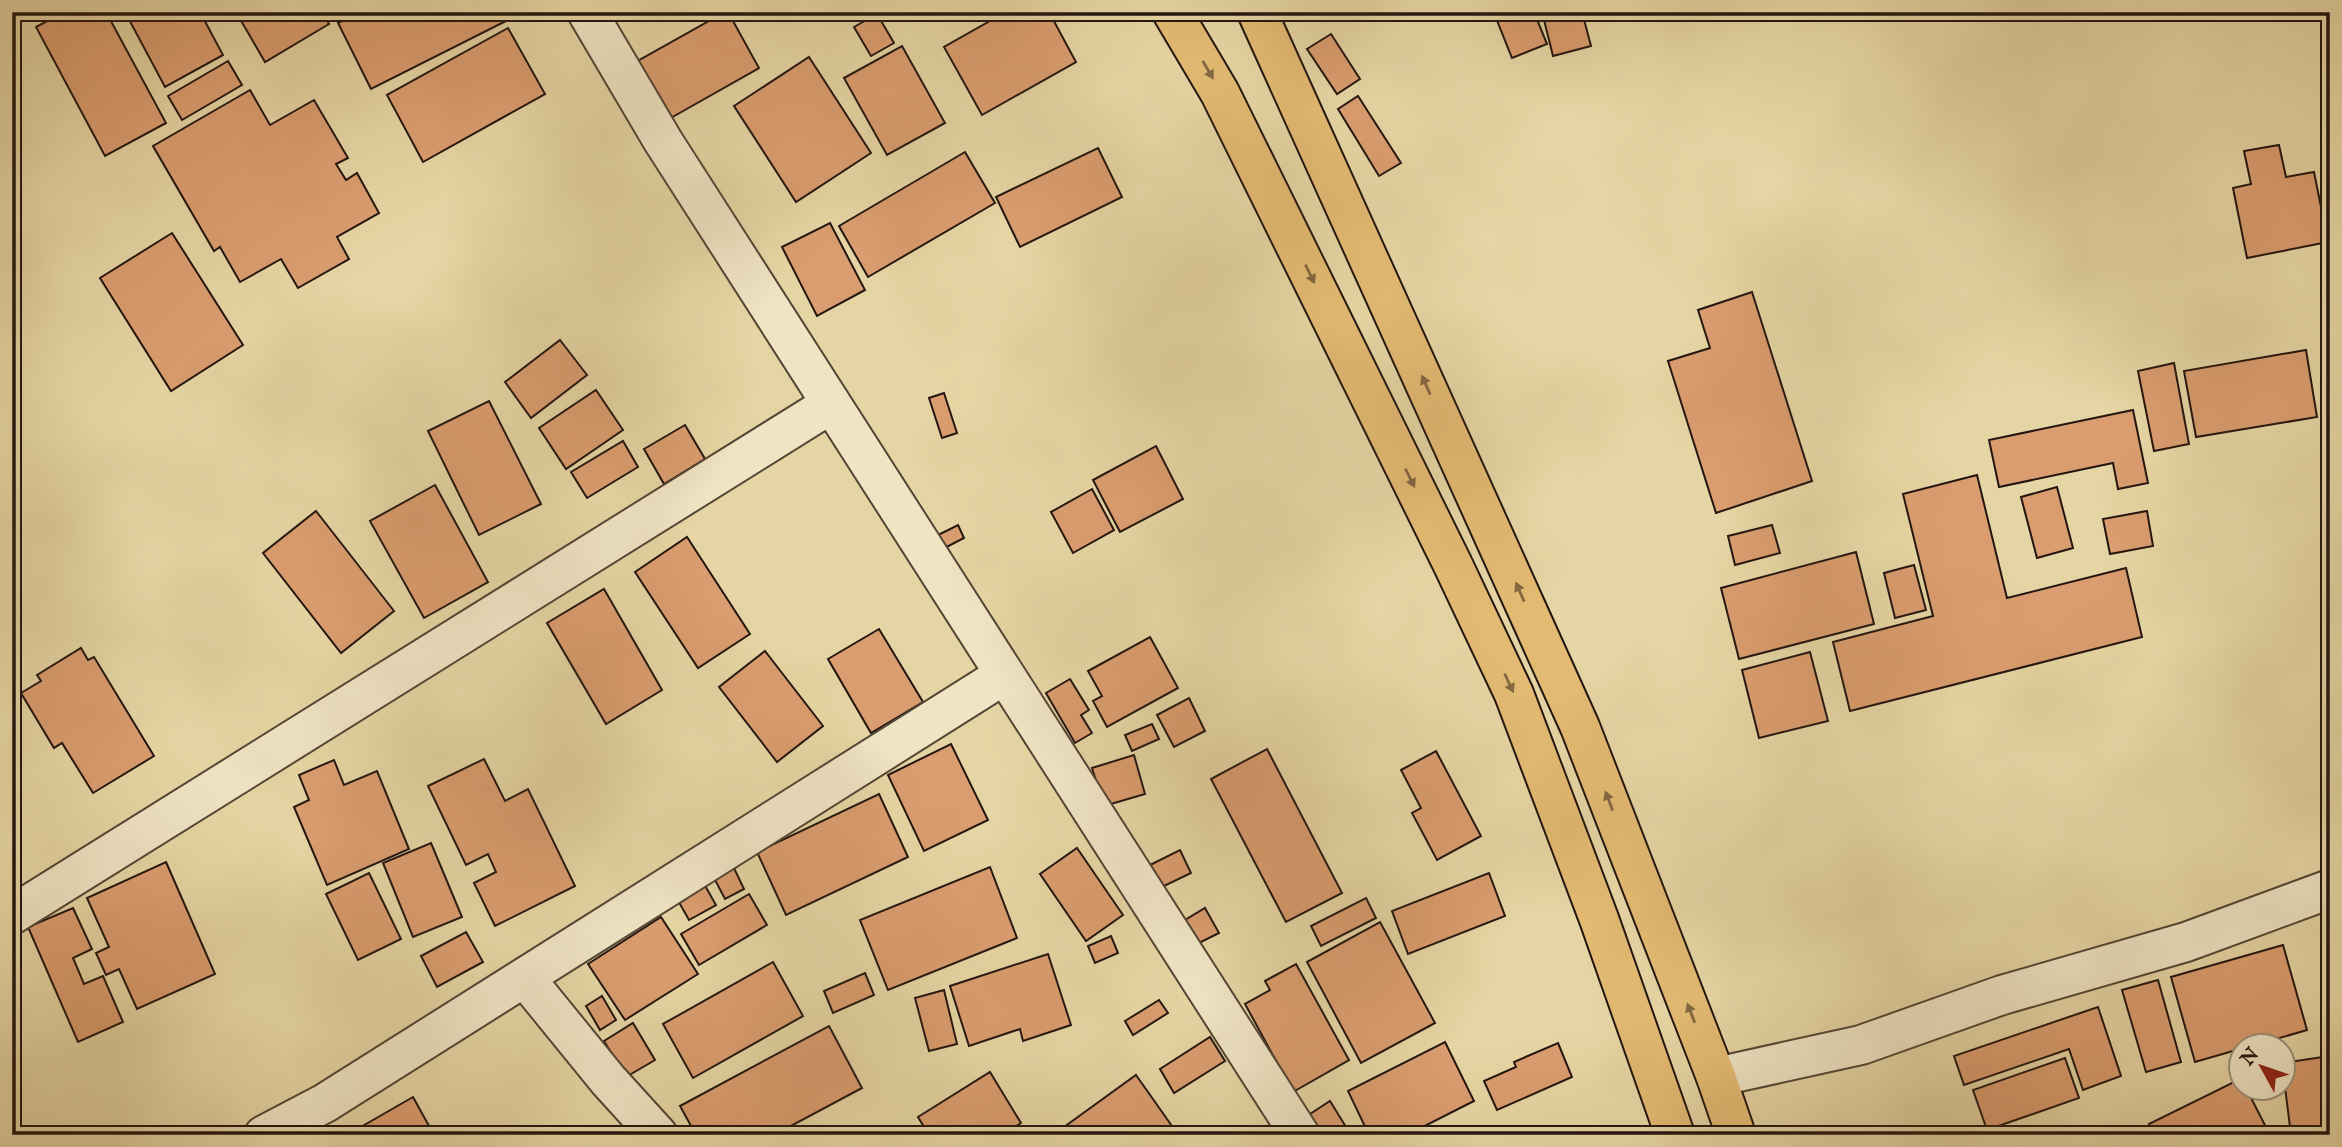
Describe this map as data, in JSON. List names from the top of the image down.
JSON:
{
  "north": "top left"
}
